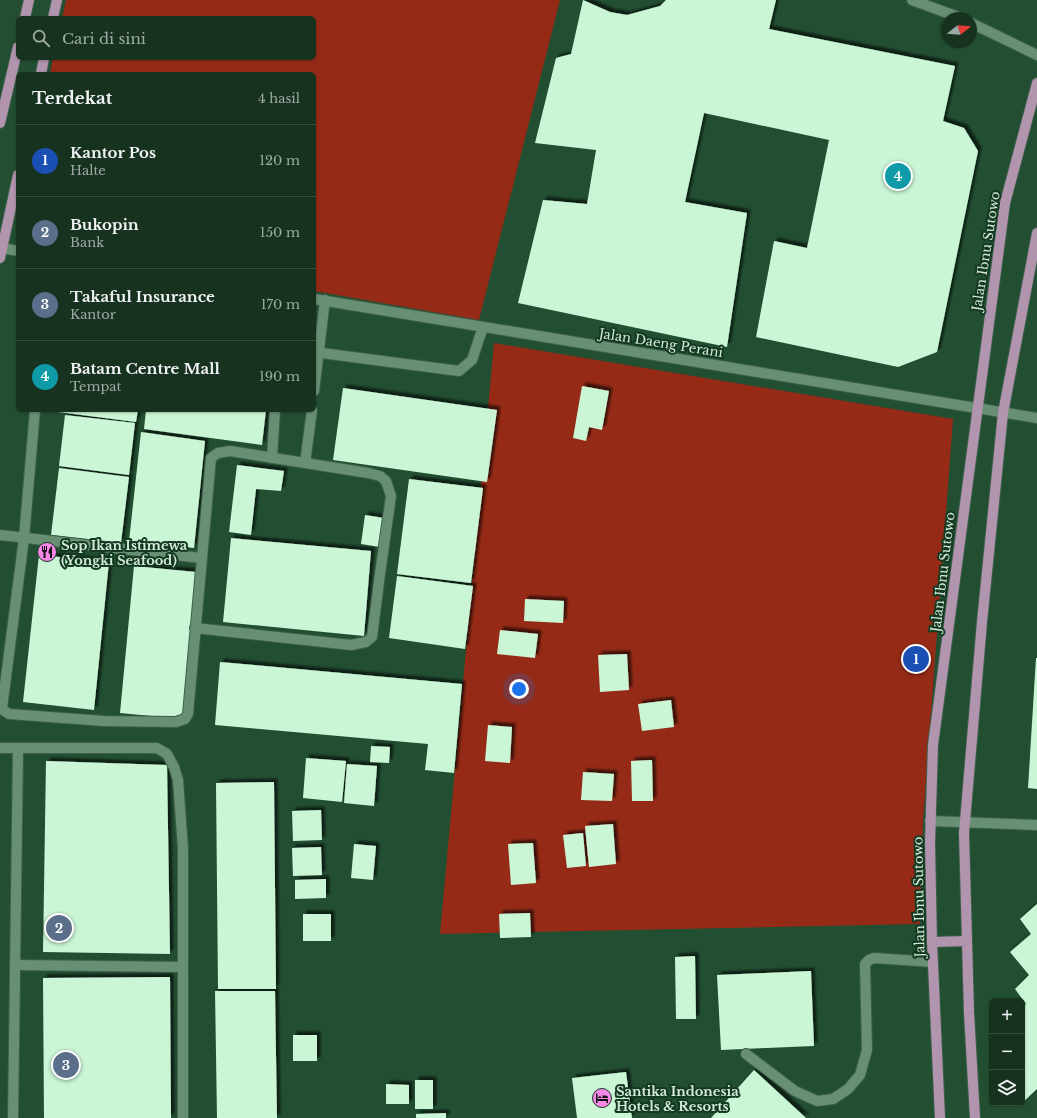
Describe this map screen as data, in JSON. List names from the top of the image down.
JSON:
{
  "streets": {
    "main road": ["Jalan Ibnu Sutowo"],
    "street": ["Jalan Daeng Perani"]
  },
  "crossings": [
    ["Jalan Ibnu Sutowo", "Jalan Daeng Perani"]
  ],
  "places": {
    "restaurant": ["Sop Ikan Istimewa (Yongki Seafood)"],
    "hotel": ["Santika Indonesia Hotels & Resorts"]
  },
  "north": "right",
  "page": {
    "search": "Cari di sini",
    "heading": ["Terdekat", "4 hasil"],
    "list": [
      {
        "mark": "1",
        "name": "Kantor Pos",
        "note": "Halte",
        "value": "120 m"
      },
      {
        "mark": "2",
        "name": "Bukopin",
        "note": "Bank",
        "value": "150 m"
      },
      {
        "mark": "3",
        "name": "Takaful Insurance",
        "note": "Kantor",
        "value": "170 m"
      },
      {
        "mark": "4",
        "name": "Batam Centre Mall",
        "note": "Tempat",
        "value": "190 m"
      }
    ],
    "pins": [
      "4",
      "1",
      "2",
      "3"
    ],
    "map_buttons": ["+", "−"]
  }
}
